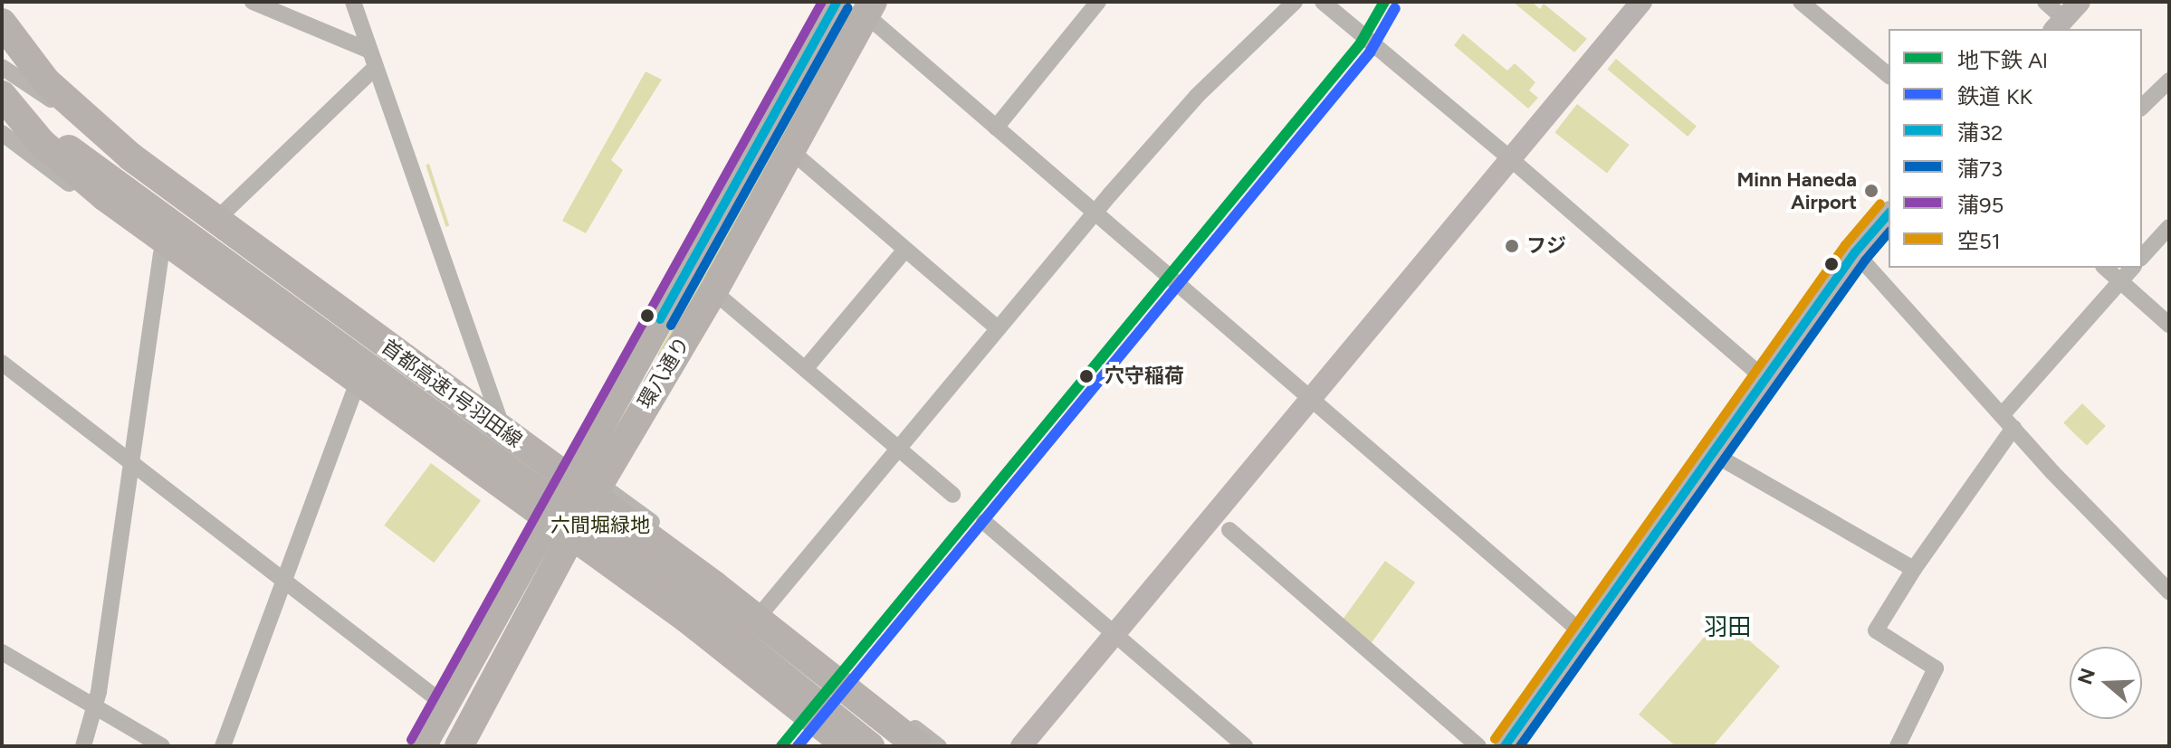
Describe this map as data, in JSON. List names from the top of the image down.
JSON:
{
  "streets": {
    "highway": ["環八通り", "首都高速1号羽田線"]
  },
  "districts": ["羽田"],
  "parks": ["六間堀緑地"],
  "places": ["Minn Haneda Airport", "フジ", "穴守稲荷"],
  "lines": [
    "metro line Al",
    "transit line 蒲32",
    "transit line 蒲95",
    "rail line KK",
    "transit line 蒲73",
    "transit line 空51"
  ],
  "legend": [
    "地下鉄 Al",
    "鉄道 KK",
    "蒲32",
    "蒲73",
    "蒲95",
    "空51"
  ],
  "north": "left"
}
